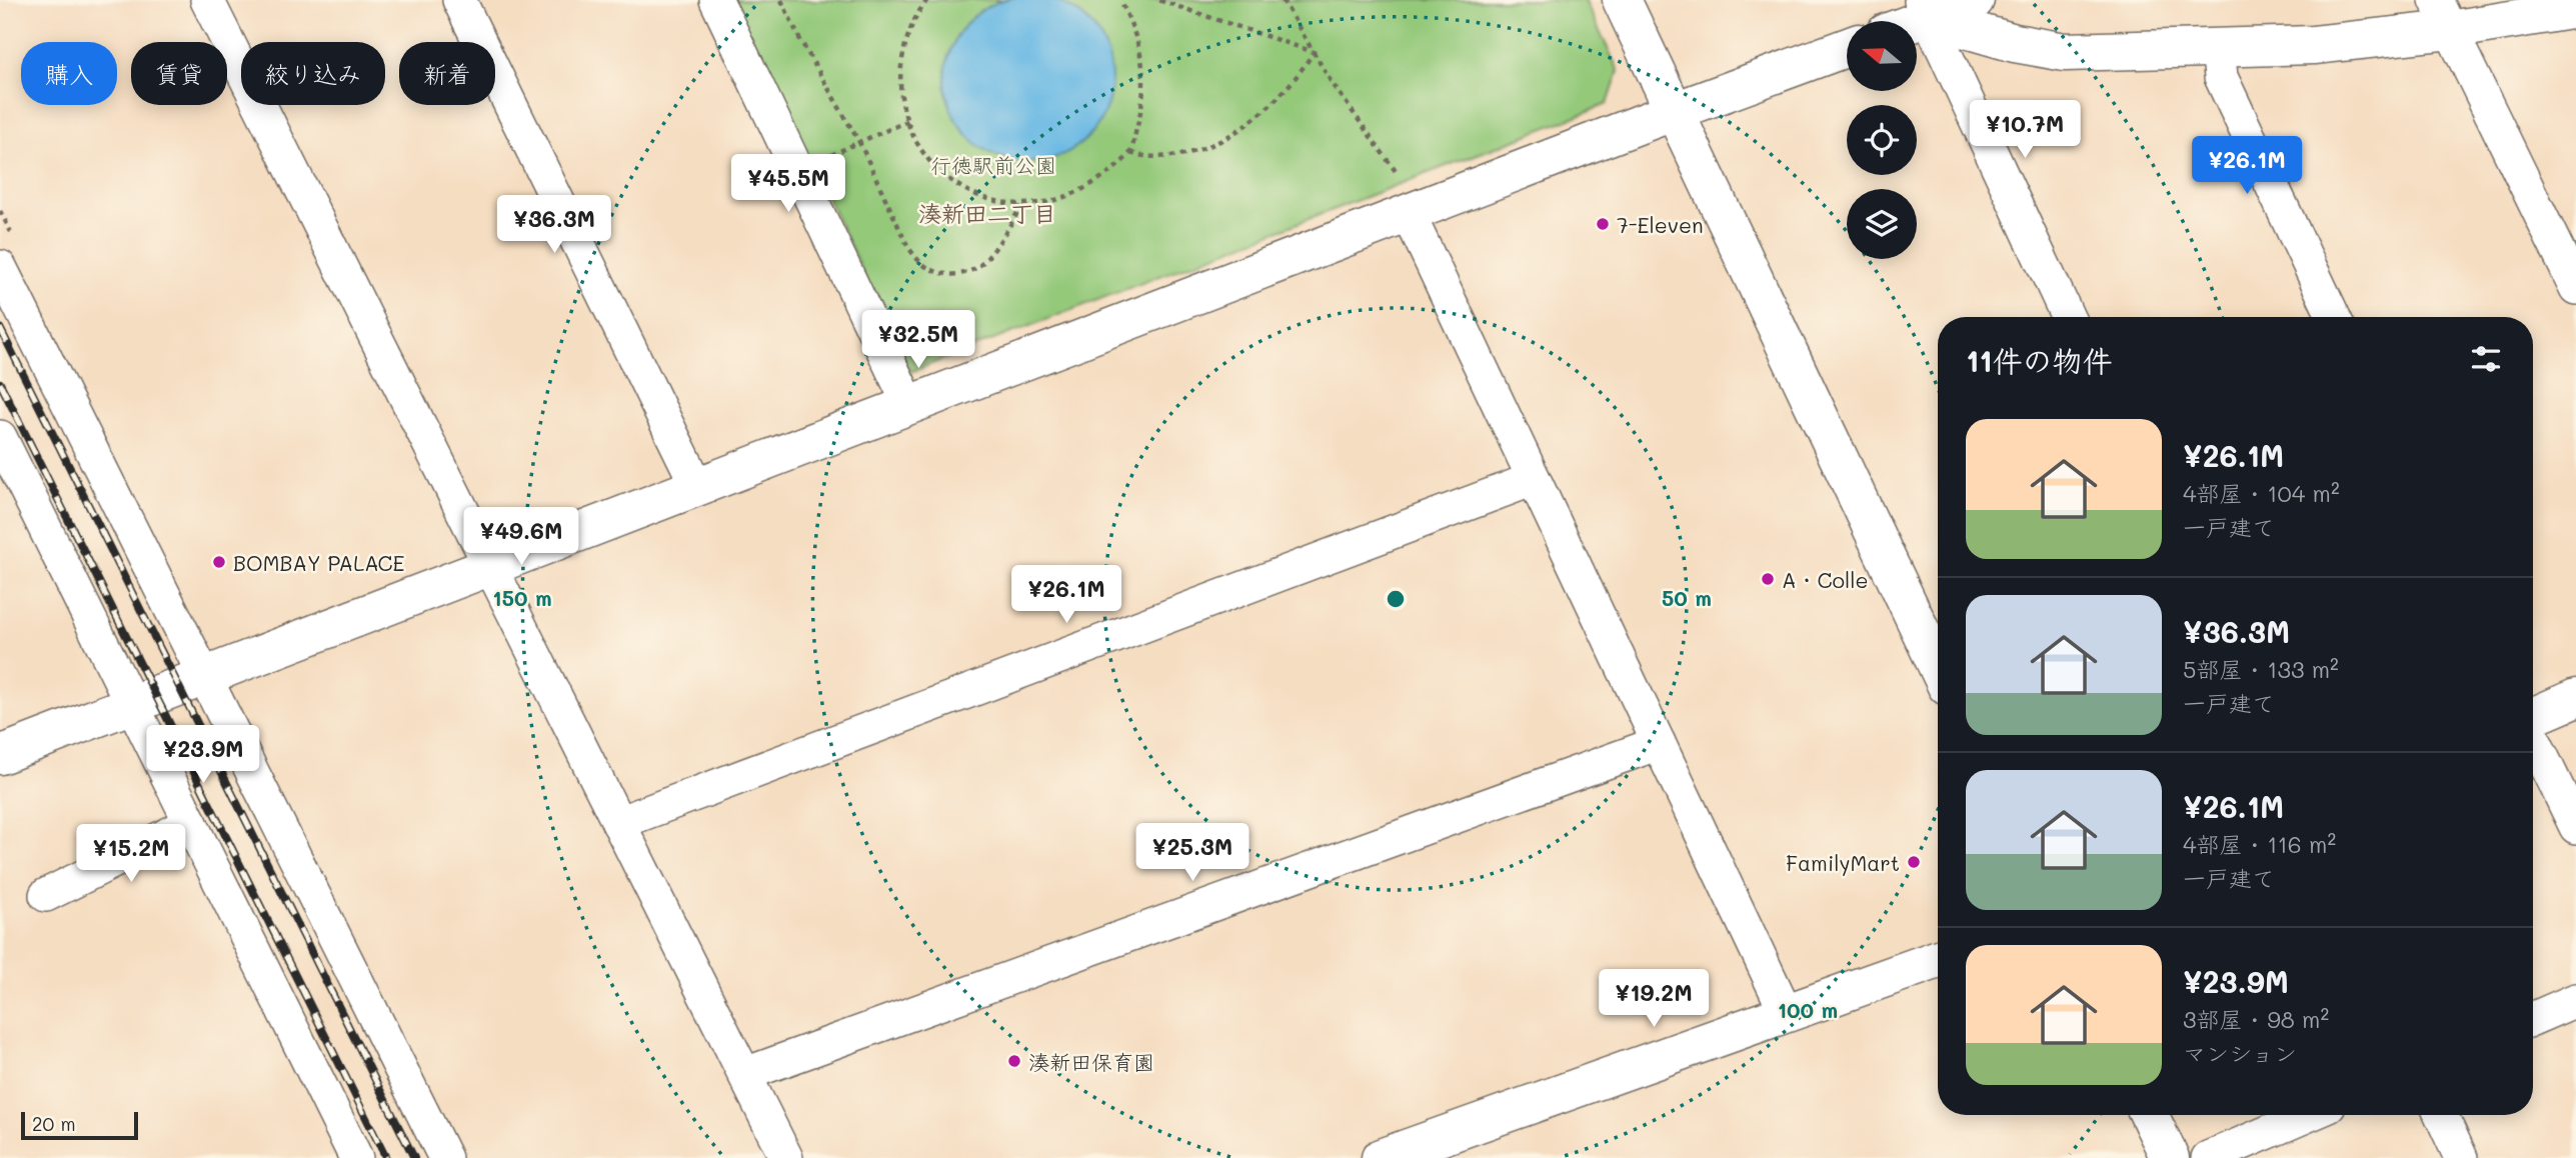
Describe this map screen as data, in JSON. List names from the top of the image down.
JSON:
{
  "districts": ["湊新田二丁目"],
  "parks": ["行徳駅前公園"],
  "places": [
    "7-Eleven",
    "BOMBAY PALACE",
    "A・Colle",
    "FamilyMart",
    "湊新田保育園"
  ],
  "scale_bar": "20 m",
  "north": "left",
  "page": {
    "chip": [
      "購入",
      "賃貸",
      "絞り込み",
      "新着"
    ],
    "price": [
      "¥10.7M",
      "¥26.1M",
      "¥45.5M",
      "¥36.3M",
      "¥32.5M",
      "¥49.6M",
      "¥26.1M",
      "¥23.9M",
      "¥25.3M",
      "¥15.2M",
      "¥19.2M"
    ],
    "heading": "11件の物件",
    "list": [
      {
        "name": "¥26.1M",
        "note": "4部屋 · 104 m² · 一戸建て"
      },
      {
        "name": "¥36.3M",
        "note": "5部屋 · 133 m² · 一戸建て"
      },
      {
        "name": "¥26.1M",
        "note": "4部屋 · 116 m² · 一戸建て"
      },
      {
        "name": "¥23.9M",
        "note": "3部屋 · 98 m² · マンション"
      }
    ],
    "scale": "20 m"
  },
  "rings": ["50 m", "150 m", "100 m"]
}
